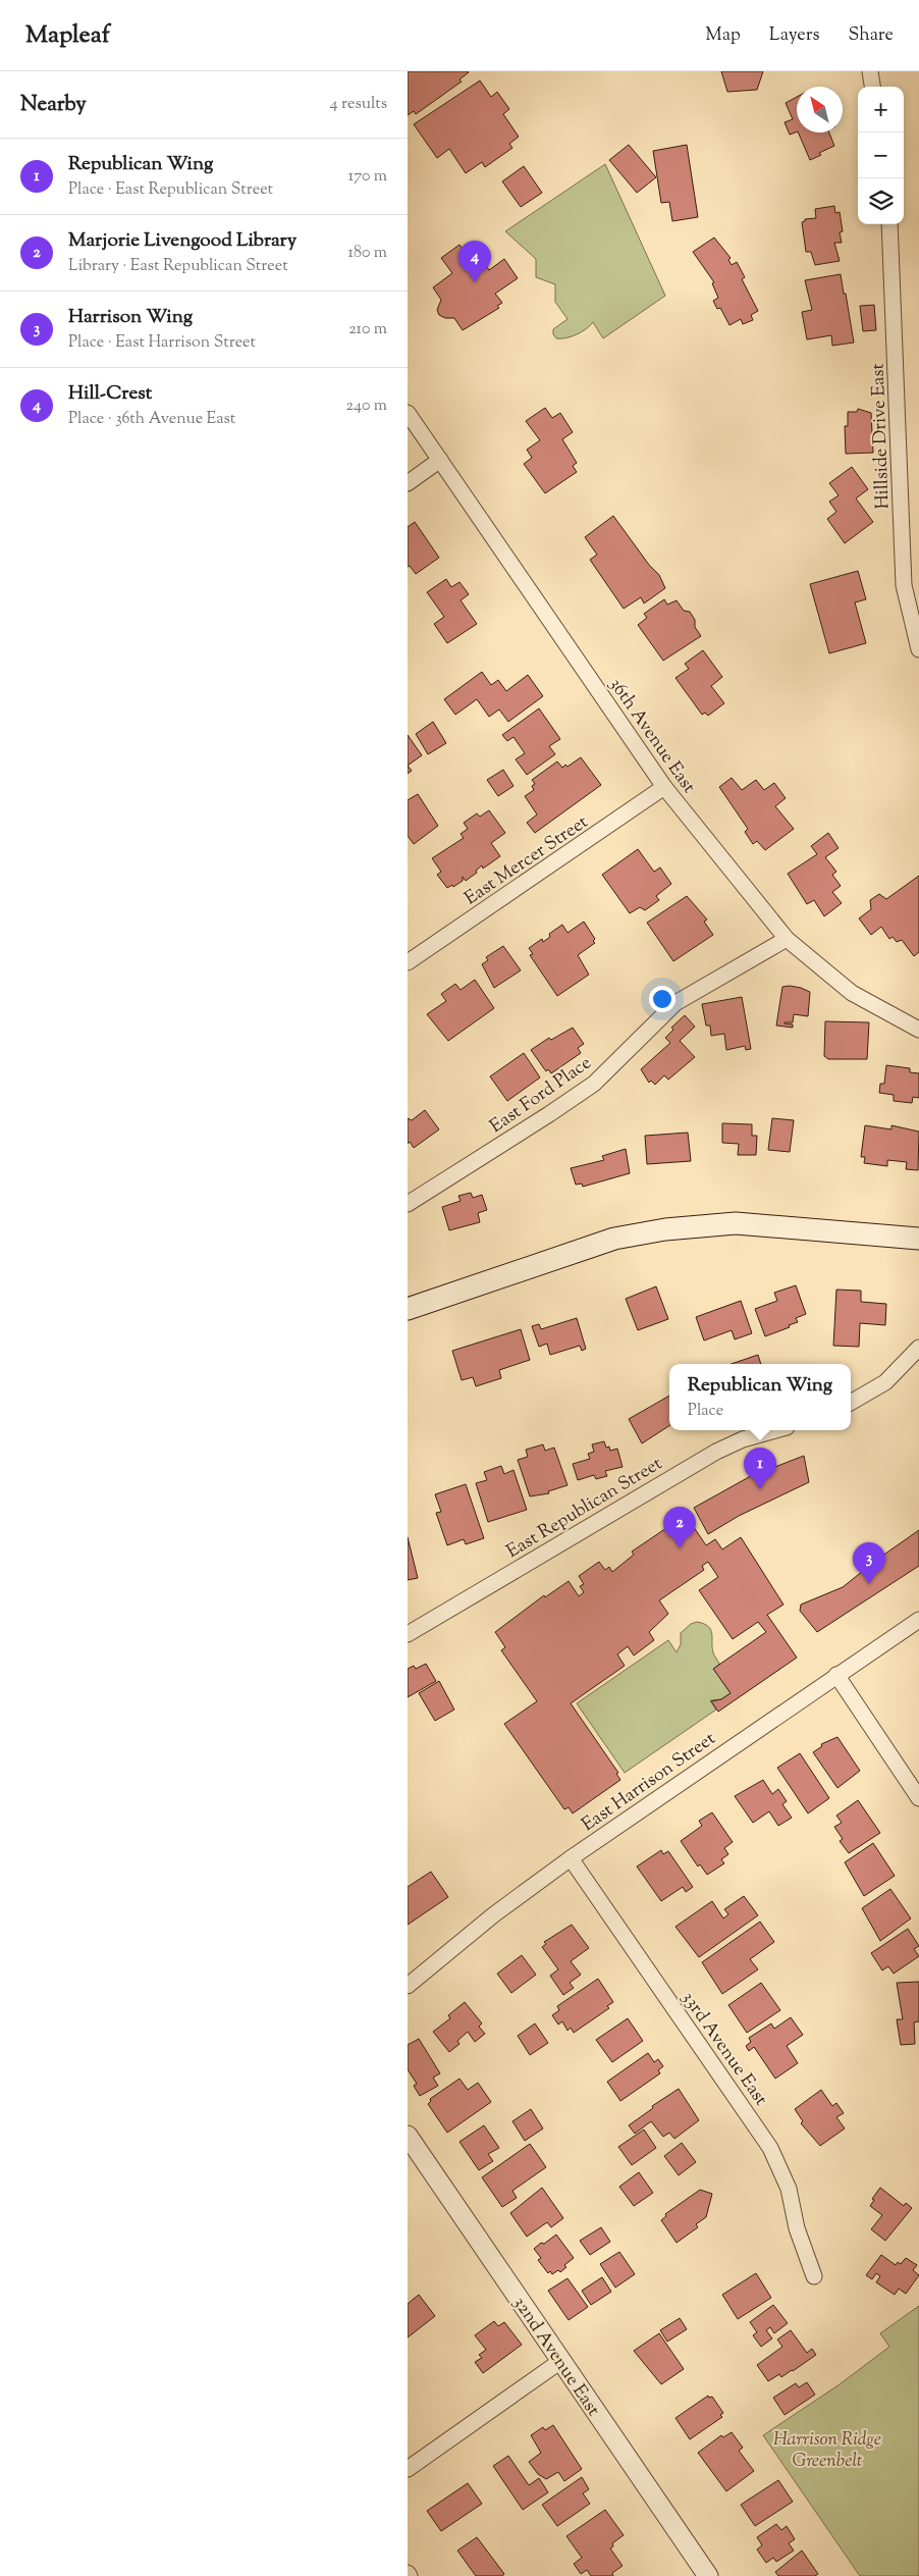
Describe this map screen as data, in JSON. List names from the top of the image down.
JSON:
{
  "streets": {
    "street": [
      "Hillside Drive East",
      "36th Avenue East",
      "East Mercer Street",
      "East Ford Place",
      "East Republican Street",
      "East Harrison Street",
      "33rd Avenue East",
      "32nd Avenue East"
    ]
  },
  "crossings": [
    ["36th Avenue East", "East Mercer Street"],
    ["36th Avenue East", "East Ford Place"],
    ["East Harrison Street", "33rd Avenue East"]
  ],
  "parks": ["Harrison Ridge Greenbelt"],
  "north": "top left",
  "page": {
    "header": "Mapleaf",
    "nav": ["Map", "Layers", "Share"],
    "heading": ["Nearby", "4 results"],
    "map_buttons": ["+", "−"],
    "list": [
      {
        "mark": "1",
        "name": "Republican Wing",
        "note": "Place · East Republican Street",
        "value": "170 m"
      },
      {
        "mark": "2",
        "name": "Marjorie Livengood Library",
        "note": "Library · East Republican Street",
        "value": "180 m"
      },
      {
        "mark": "3",
        "name": "Harrison Wing",
        "note": "Place · East Harrison Street",
        "value": "210 m"
      },
      {
        "mark": "4",
        "name": "Hill-Crest",
        "note": "Place · 36th Avenue East",
        "value": "240 m"
      }
    ],
    "pins": [
      "4",
      "1",
      "2",
      "3"
    ],
    "popup": ["Republican Wing", "Place"]
  }
}
